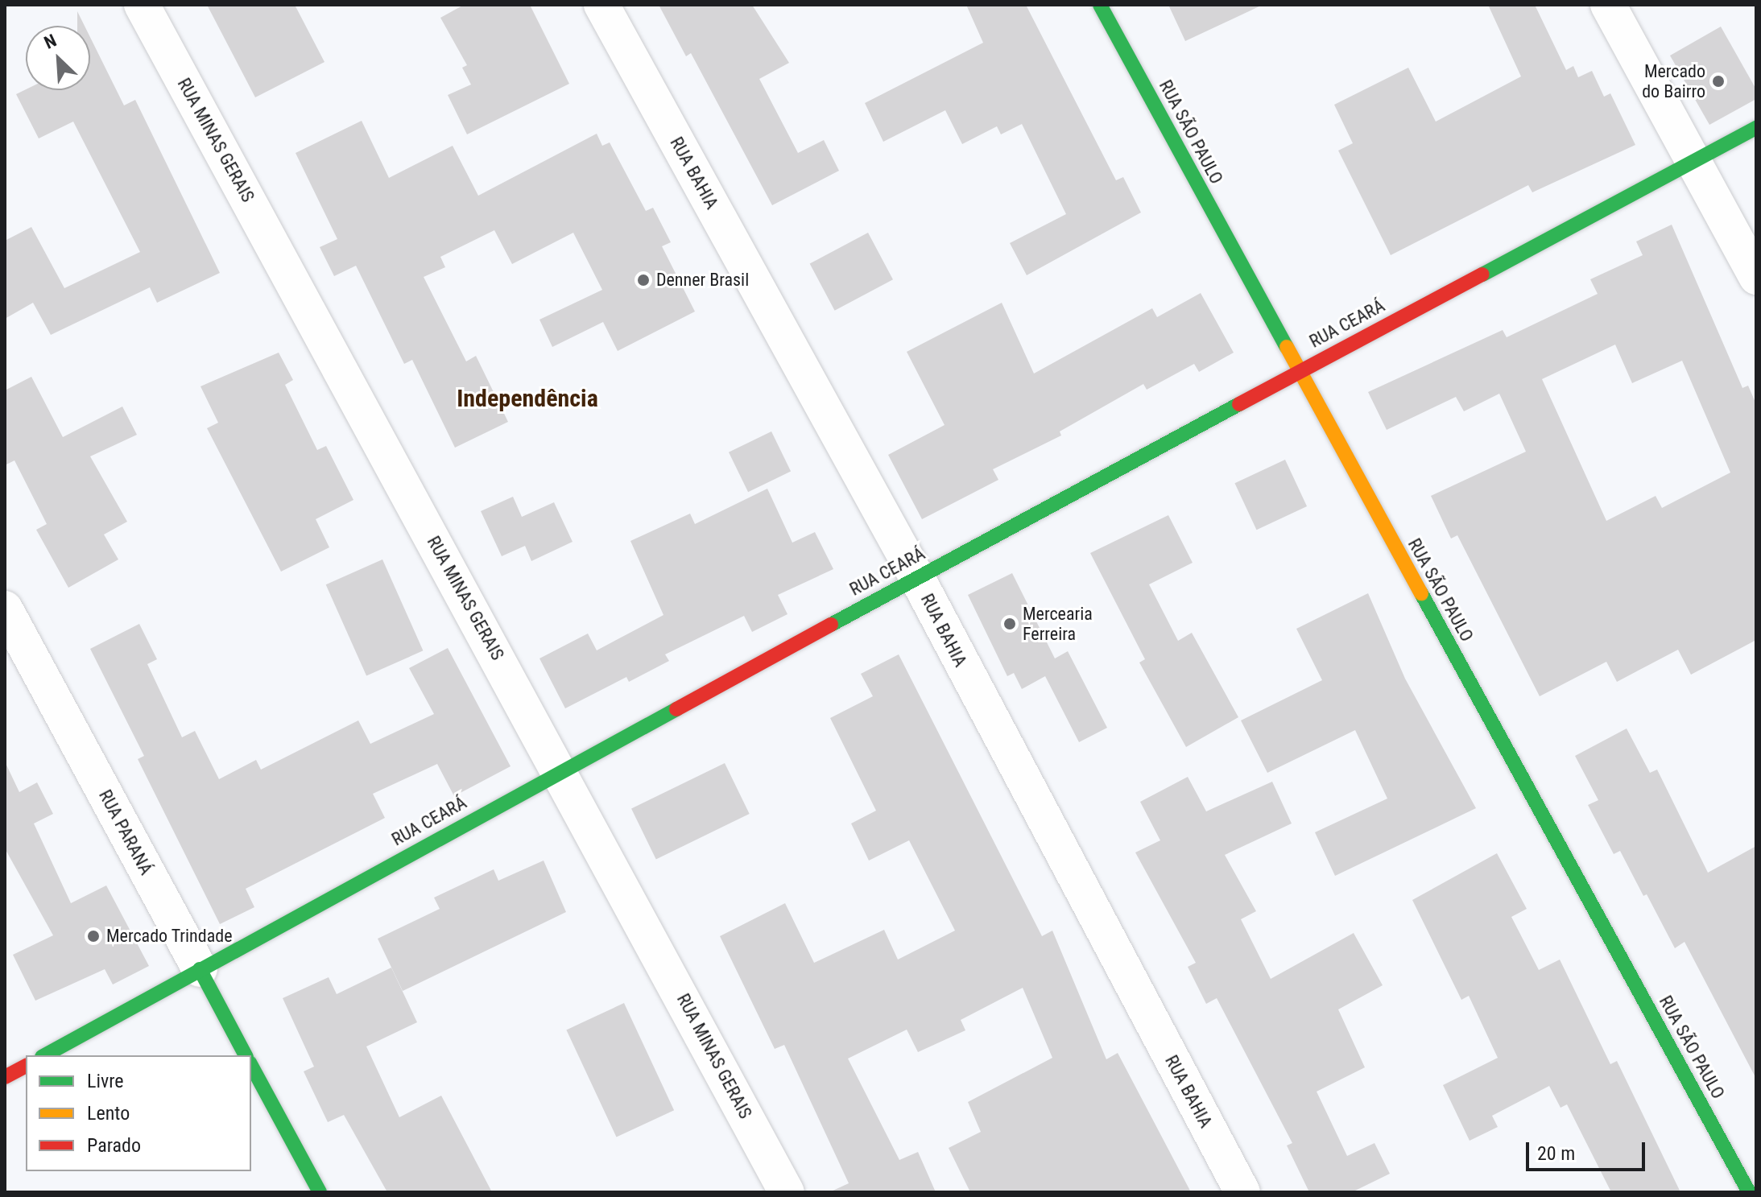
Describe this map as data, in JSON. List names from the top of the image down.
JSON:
{
  "streets": {
    "street": [
      "RUA SÃO PAULO",
      "RUA MINAS GERAIS",
      "RUA BAHIA",
      "RUA CEARÁ",
      "RUA PARANÁ"
    ]
  },
  "crossings": [
    ["RUA SÃO PAULO", "RUA CEARÁ"],
    ["RUA MINAS GERAIS", "RUA CEARÁ"],
    ["RUA BAHIA", "RUA CEARÁ"],
    ["RUA CEARÁ", "RUA PARANÁ"]
  ],
  "districts": ["Independência"],
  "places": [
    "Mercado do Bairro",
    "Denner Brasil",
    "Mercearia Ferreira",
    "Mercado Trindade"
  ],
  "legend": ["Livre", "Lento", "Parado"],
  "scale_bar": "20 m",
  "north": "top left"
}
